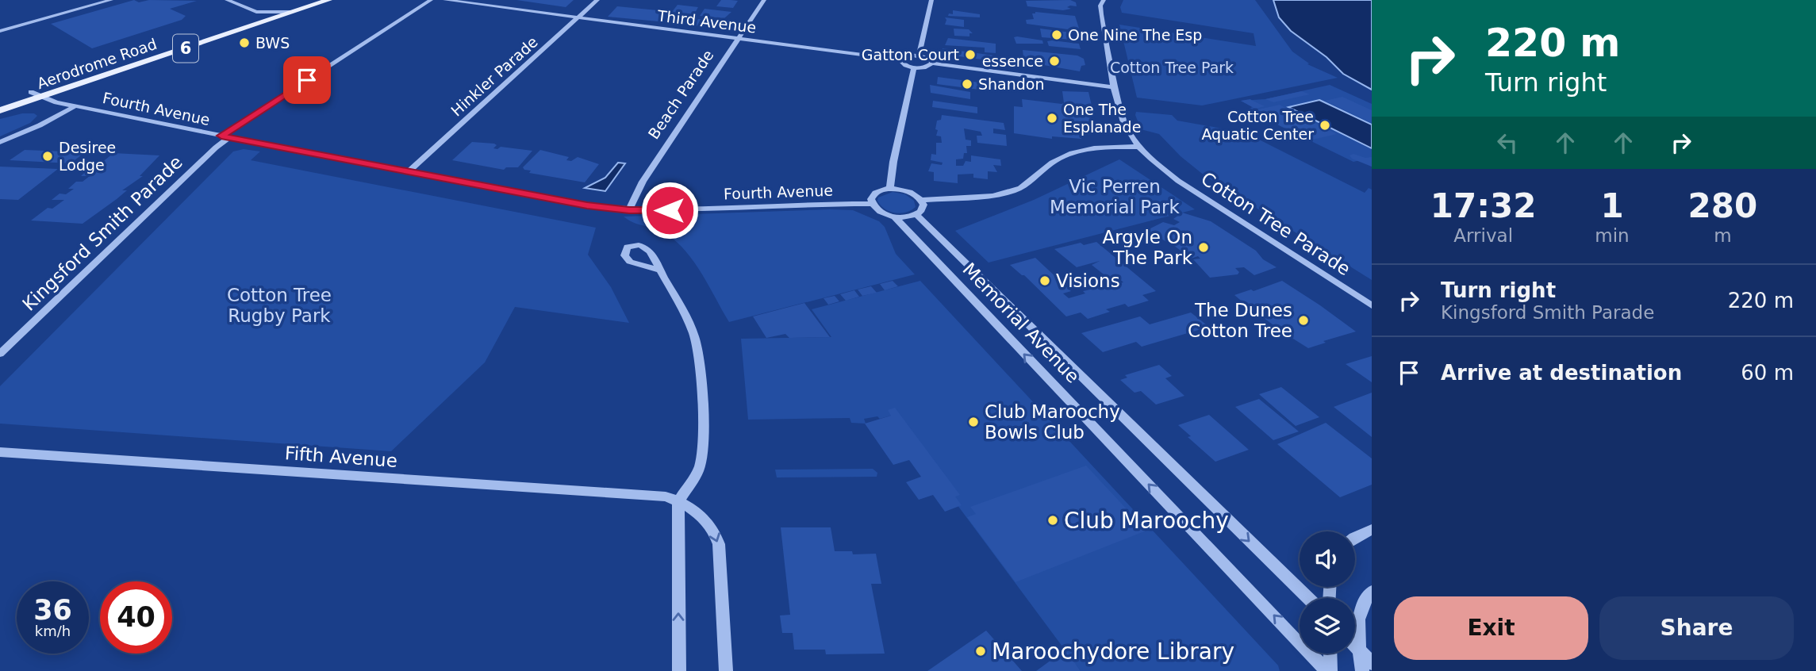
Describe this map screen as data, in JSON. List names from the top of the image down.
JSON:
{
  "streets": {
    "main road": ["6", "Aerodrome Road"],
    "street": [
      "Third Avenue",
      "Hinkler Parade",
      "Beach Parade",
      "Fourth Avenue",
      "Cotton Tree Parade",
      "Kingsford Smith Parade",
      "Memorial Avenue",
      "Fifth Avenue"
    ]
  },
  "crossings": [
    ["Third Avenue", "Hinkler Parade"],
    ["Third Avenue", "Beach Parade"],
    ["Aerodrome Road", "Fourth Avenue"],
    ["Hinkler Parade", "Fourth Avenue"],
    ["Beach Parade", "Fourth Avenue"],
    ["Fourth Avenue", "Kingsford Smith Parade"],
    ["Fourth Avenue", "Memorial Avenue"]
  ],
  "parks": ["Cotton Tree Park", "Vic Perren Memorial Park", "Cotton Tree Rugby Park"],
  "places": [
    "One Nine The Esp",
    "BWS",
    "Gatton Court",
    "essence",
    "Shandon",
    "One The Esplanade",
    "Cotton Tree Aquatic Center",
    "Desiree Lodge",
    "Argyle On The Park",
    "Visions",
    "The Dunes Cotton Tree",
    "Club Maroochy Bowls Club",
    "Club Maroochy",
    "Maroochydore Library"
  ],
  "page": {
    "turn": ["220 m", "Turn right"],
    "eta": [
      "17:32",
      "Arrival",
      "1",
      "min",
      "280",
      "m"
    ],
    "list": [
      {
        "name": "Turn right",
        "note": "Kingsford Smith Parade",
        "value": "220 m"
      },
      {
        "name": "Arrive at destination",
        "value": "60 m"
      }
    ],
    "speed": "36 km/h",
    "limit": "40",
    "buttons": ["Exit", "Share"]
  }
}
